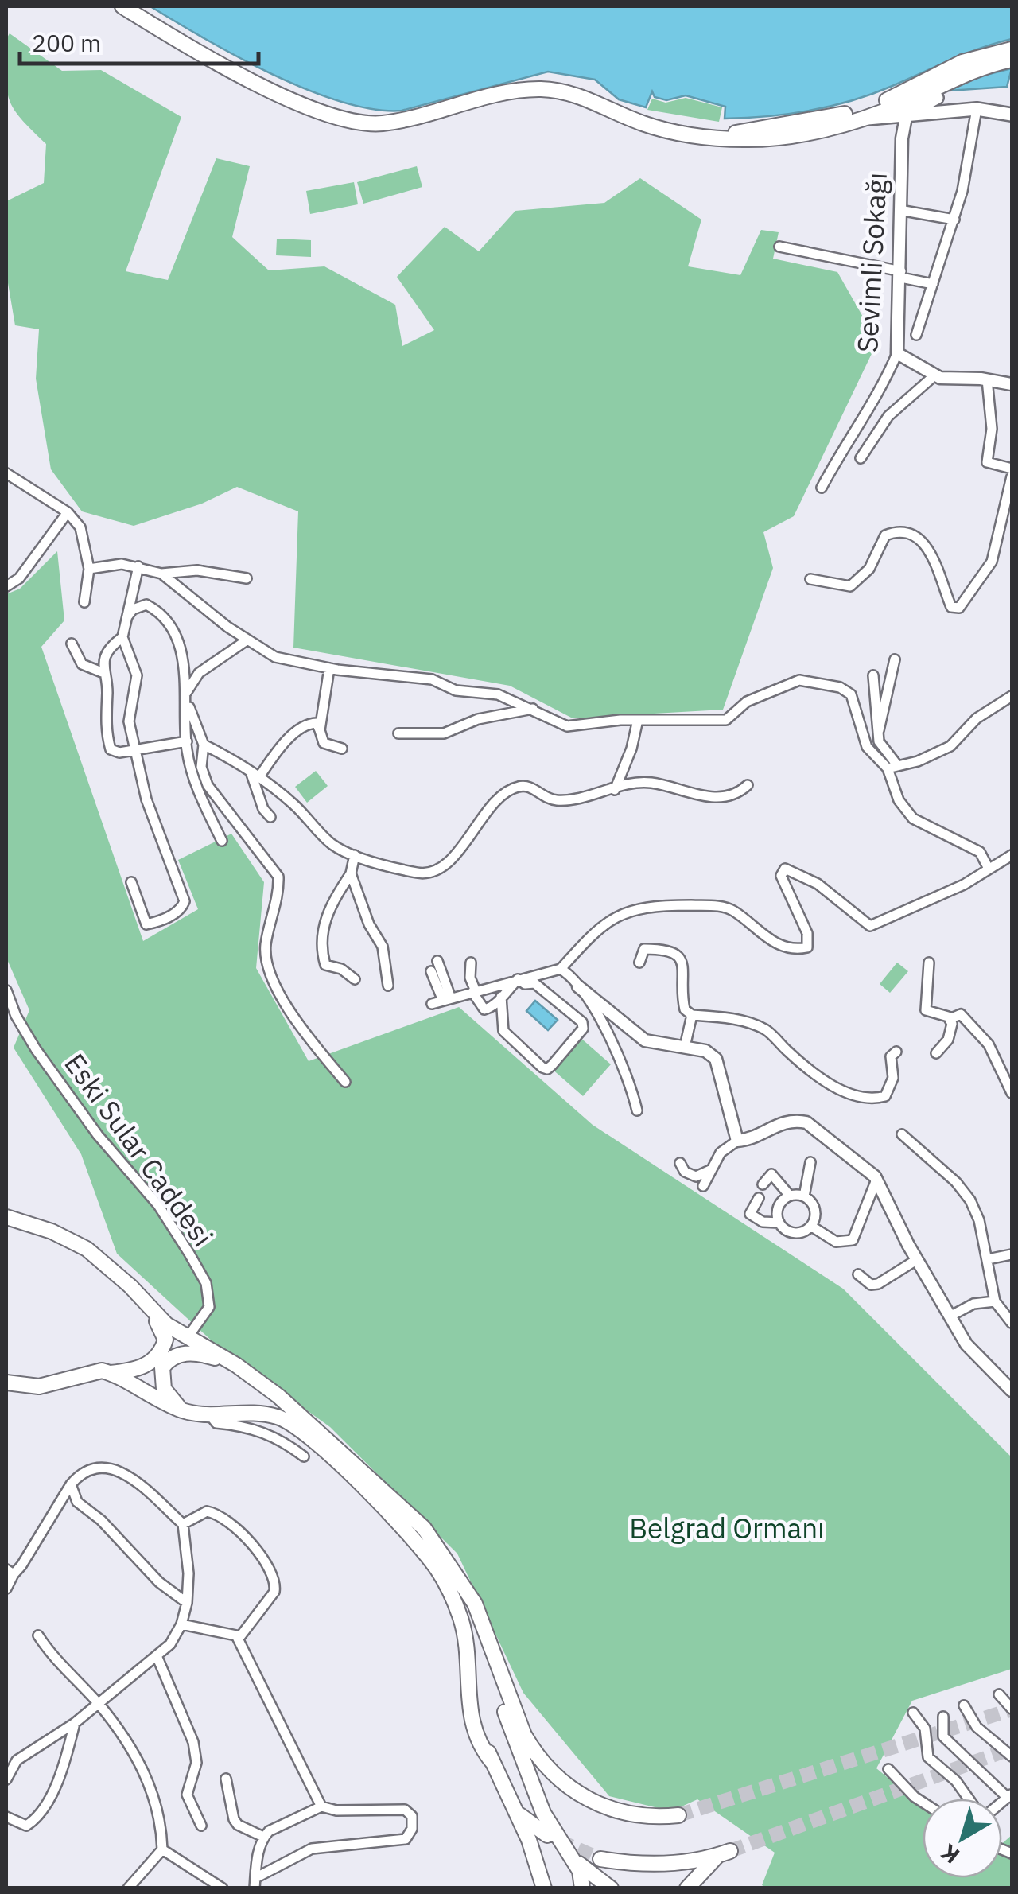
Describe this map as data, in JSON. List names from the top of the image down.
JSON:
{
  "streets": {
    "street": ["Sevimli Sokağı", "Eski Sular Caddesi"]
  },
  "parks": ["Belgrad Ormanı"],
  "scale_bar": "200 m",
  "north": "bottom left"
}
